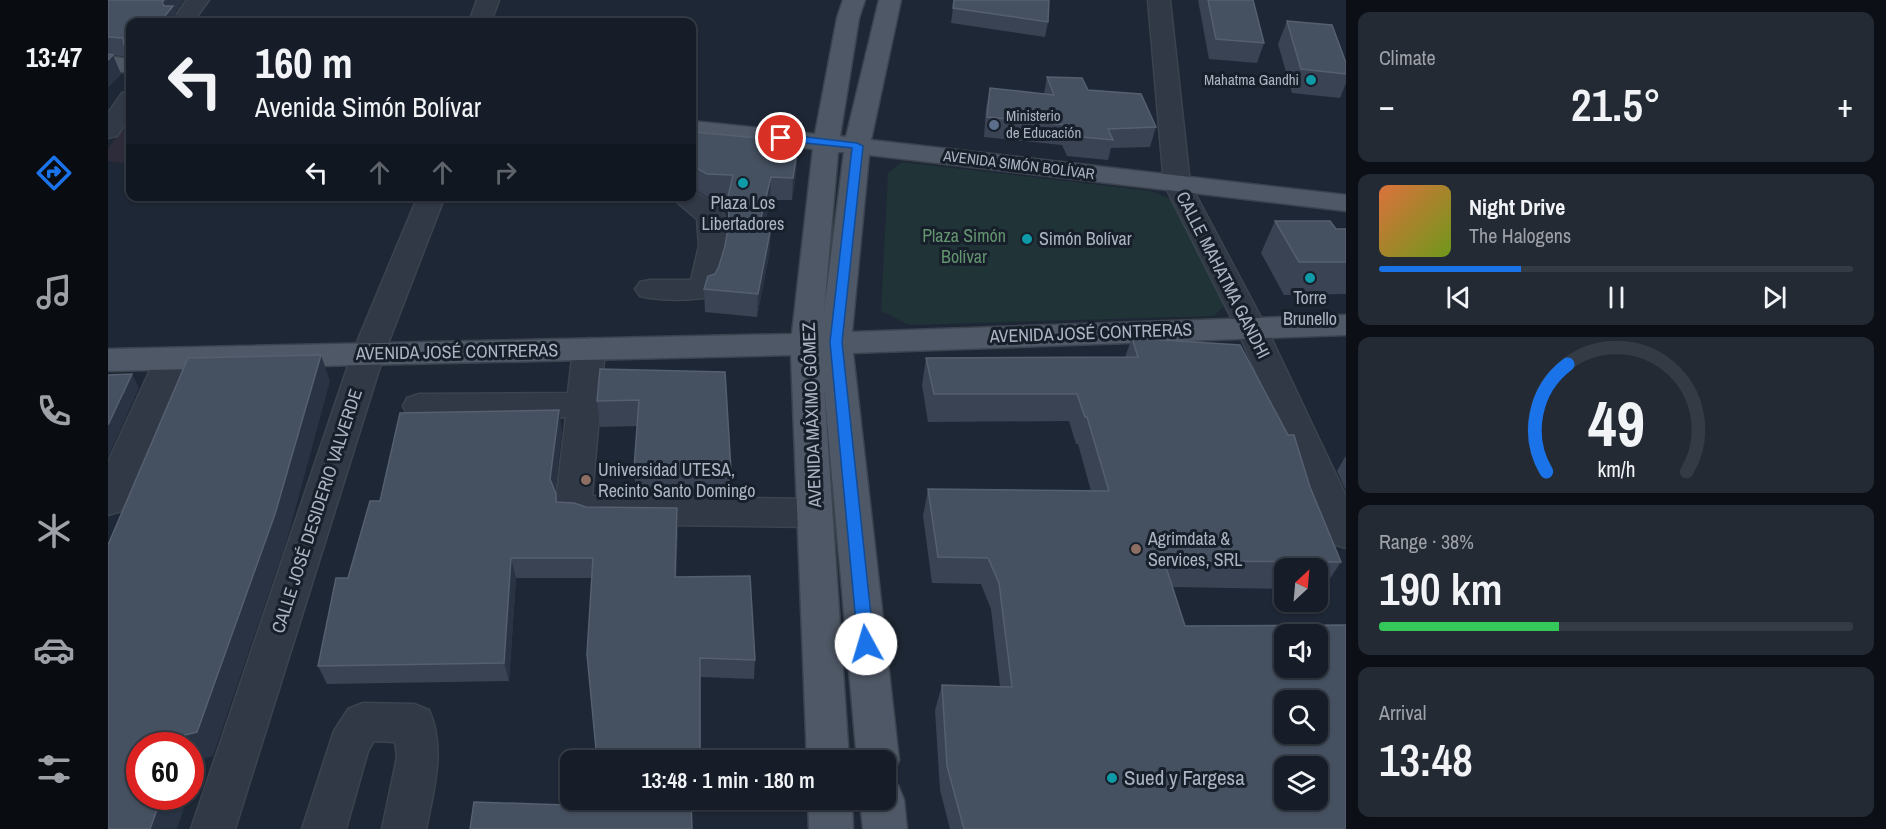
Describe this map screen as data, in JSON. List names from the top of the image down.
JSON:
{
  "streets": {
    "main road": ["AVENIDA SIMÓN BOLÍVAR", "AVENIDA JOSÉ CONTRERAS", "AVENIDA MÁXIMO GÓMEZ"],
    "street": ["CALLE MAHATMA GANDHI", "CALLE JOSÉ DESIDERIO VALVERDE"]
  },
  "crossings": [
    ["AVENIDA SIMÓN BOLÍVAR", "CALLE MAHATMA GANDHI"],
    ["AVENIDA SIMÓN BOLÍVAR", "AVENIDA MÁXIMO GÓMEZ"],
    ["CALLE MAHATMA GANDHI", "AVENIDA JOSÉ CONTRERAS"],
    ["AVENIDA JOSÉ CONTRERAS", "AVENIDA MÁXIMO GÓMEZ"],
    ["AVENIDA JOSÉ CONTRERAS", "CALLE JOSÉ DESIDERIO VALVERDE"]
  ],
  "parks": ["Plaza Simón Bolívar"],
  "places": [
    "Mahatma Gandhi",
    "Ministerio de Educación",
    "Plaza Los Libertadores",
    "Simón Bolívar",
    "Torre Brunello",
    "Universidad UTESA, Recinto Santo Domingo",
    "Agrimdata & Services, SRL",
    "Sued y Fargesa"
  ],
  "north": "top right",
  "page": {
    "tabs": "13:47",
    "tile": [
      "Climate",
      ["Range · 38%", "190 km"],
      ["Arrival", "13:48"]
    ],
    "turn": ["160 m", "Avenida Simón Bolívar"],
    "heat": ["−", "21.5°", "+"],
    "song": ["Night Drive", "The Halogens"],
    "limit": "60",
    "trip": "13:48 · 1 min · 180 m",
    "gauge": ["49", "km/h"]
  }
}
